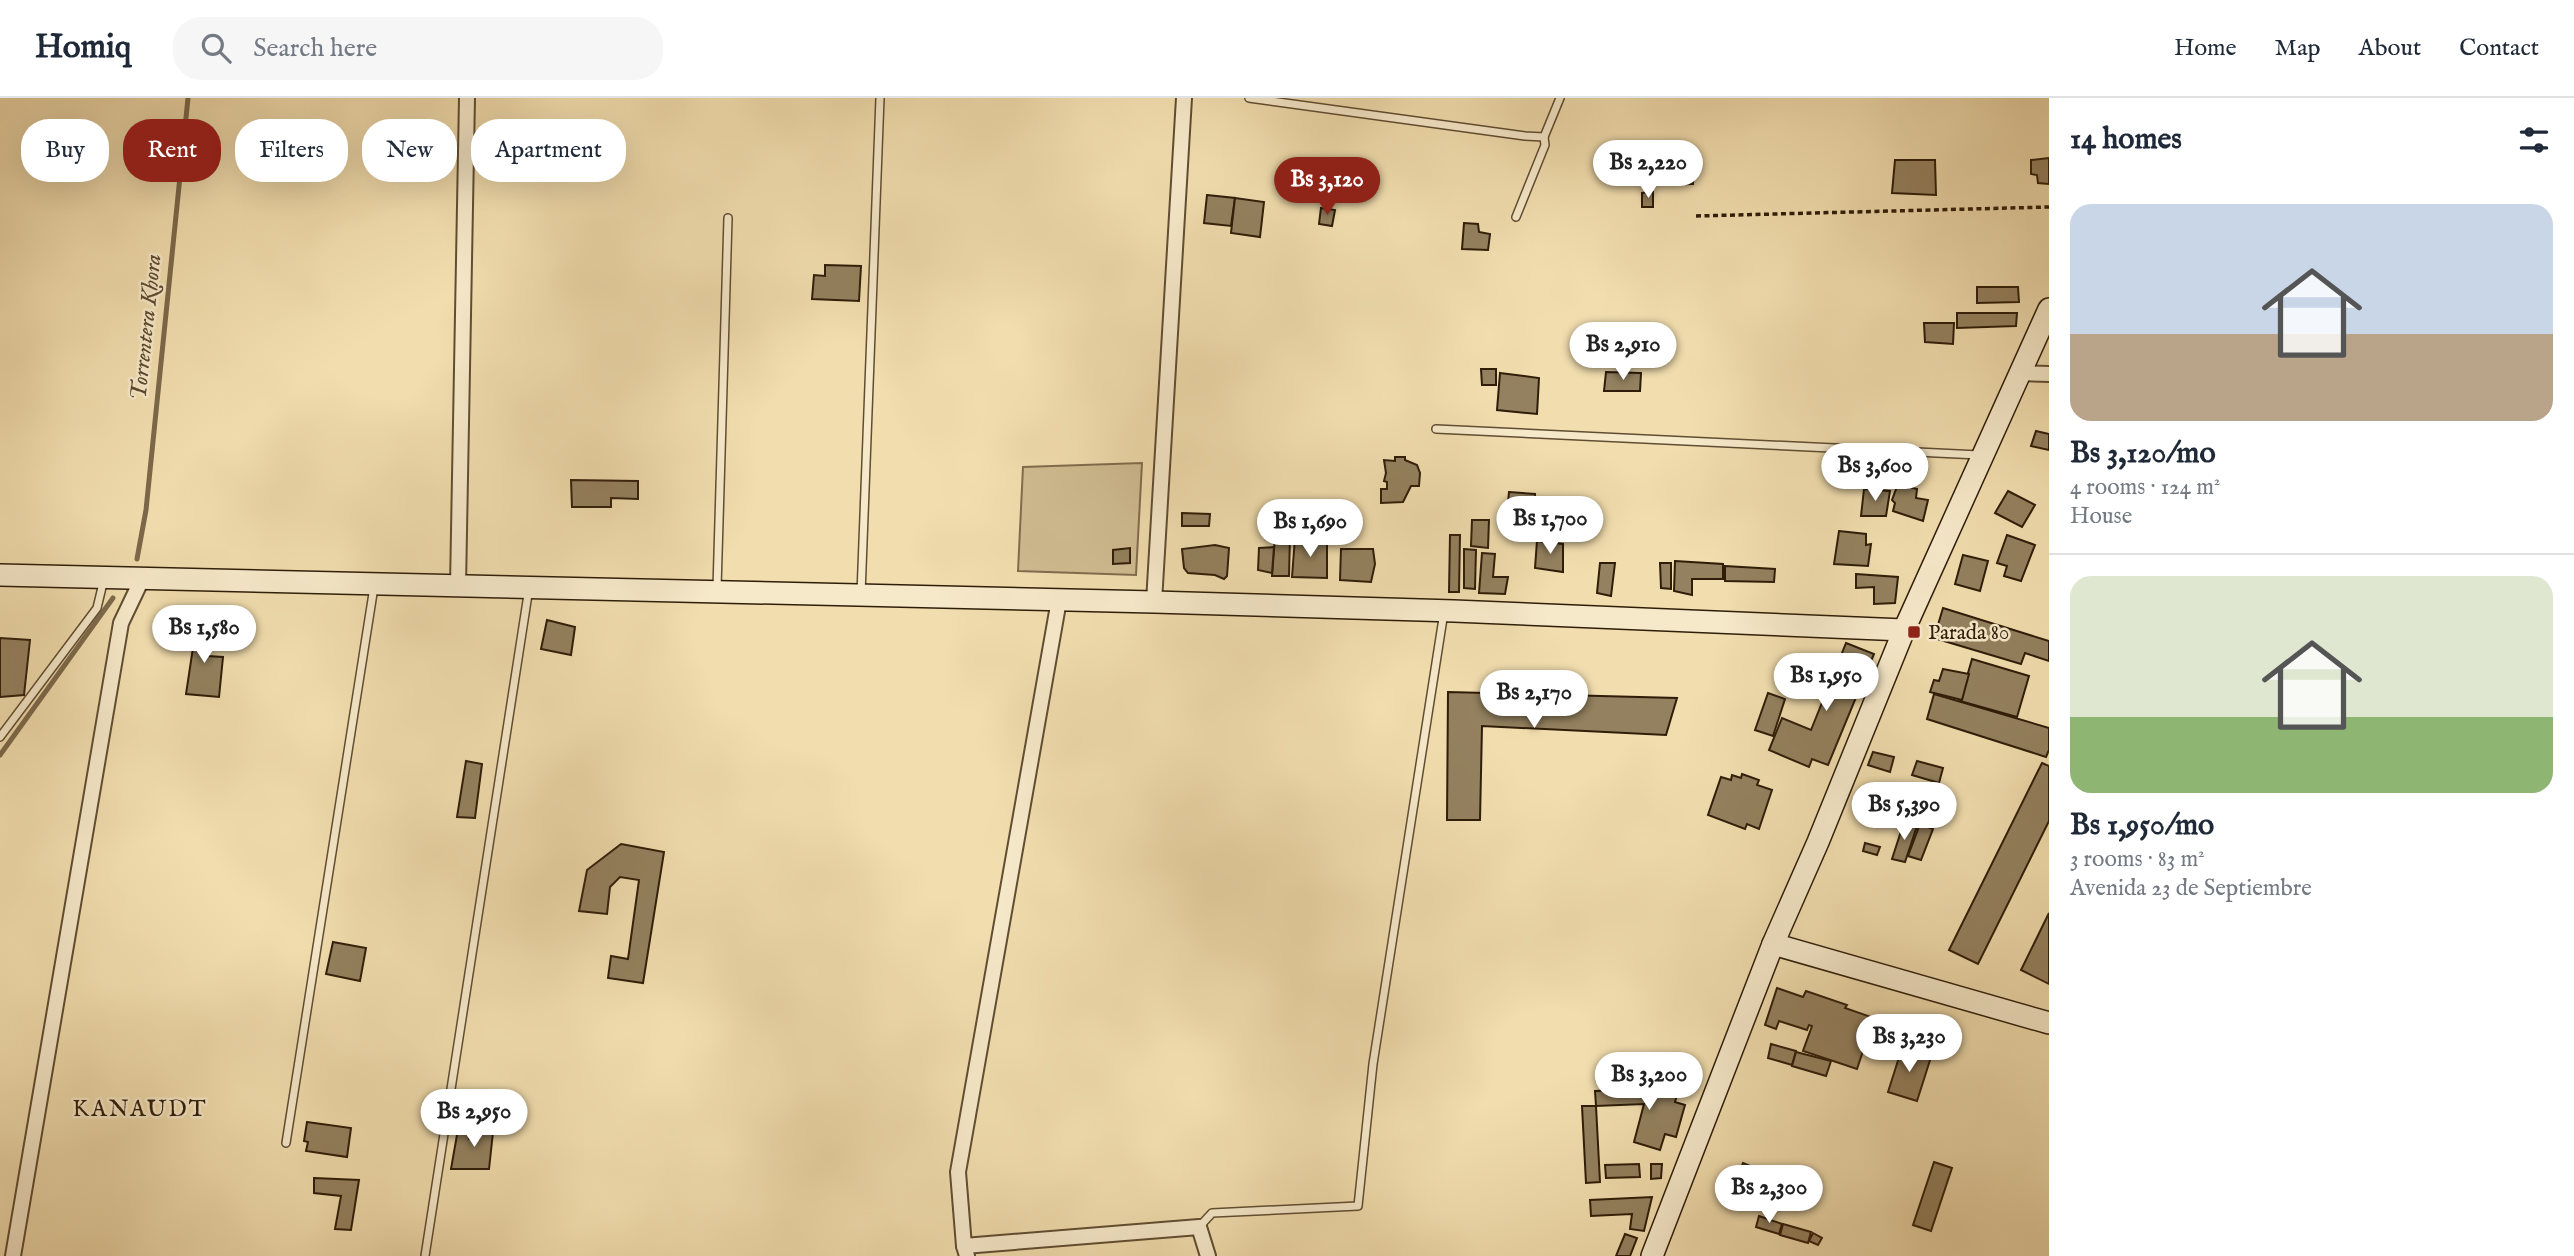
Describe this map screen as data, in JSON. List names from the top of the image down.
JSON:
{
  "districts": ["KANAUDT"],
  "water": ["Torrentera Khora"],
  "places": {
    "transit": ["Parada 80"]
  },
  "page": {
    "header": "Homiq",
    "search": "Search here",
    "nav": [
      "Home",
      "Map",
      "About",
      "Contact"
    ],
    "heading": "14 homes",
    "chip": [
      "Buy",
      "Rent",
      "Filters",
      "New",
      "Apartment"
    ],
    "price": [
      "Bs 2,220",
      "Bs 3,120",
      "Bs 2,910",
      "Bs 3,600",
      "Bs 1,700",
      "Bs 1,690",
      "Bs 1,580",
      "Bs 1,950",
      "Bs 2,170",
      "Bs 5,390",
      "Bs 3,230",
      "Bs 3,200",
      "Bs 2,950",
      "Bs 2,300"
    ],
    "list": [
      {
        "name": "Bs 3,120/mo",
        "note": "4 rooms · 124 m² · House"
      },
      {
        "name": "Bs 1,950/mo",
        "note": "3 rooms · 83 m² · Avenida 23 de Septiembre"
      }
    ]
  }
}
